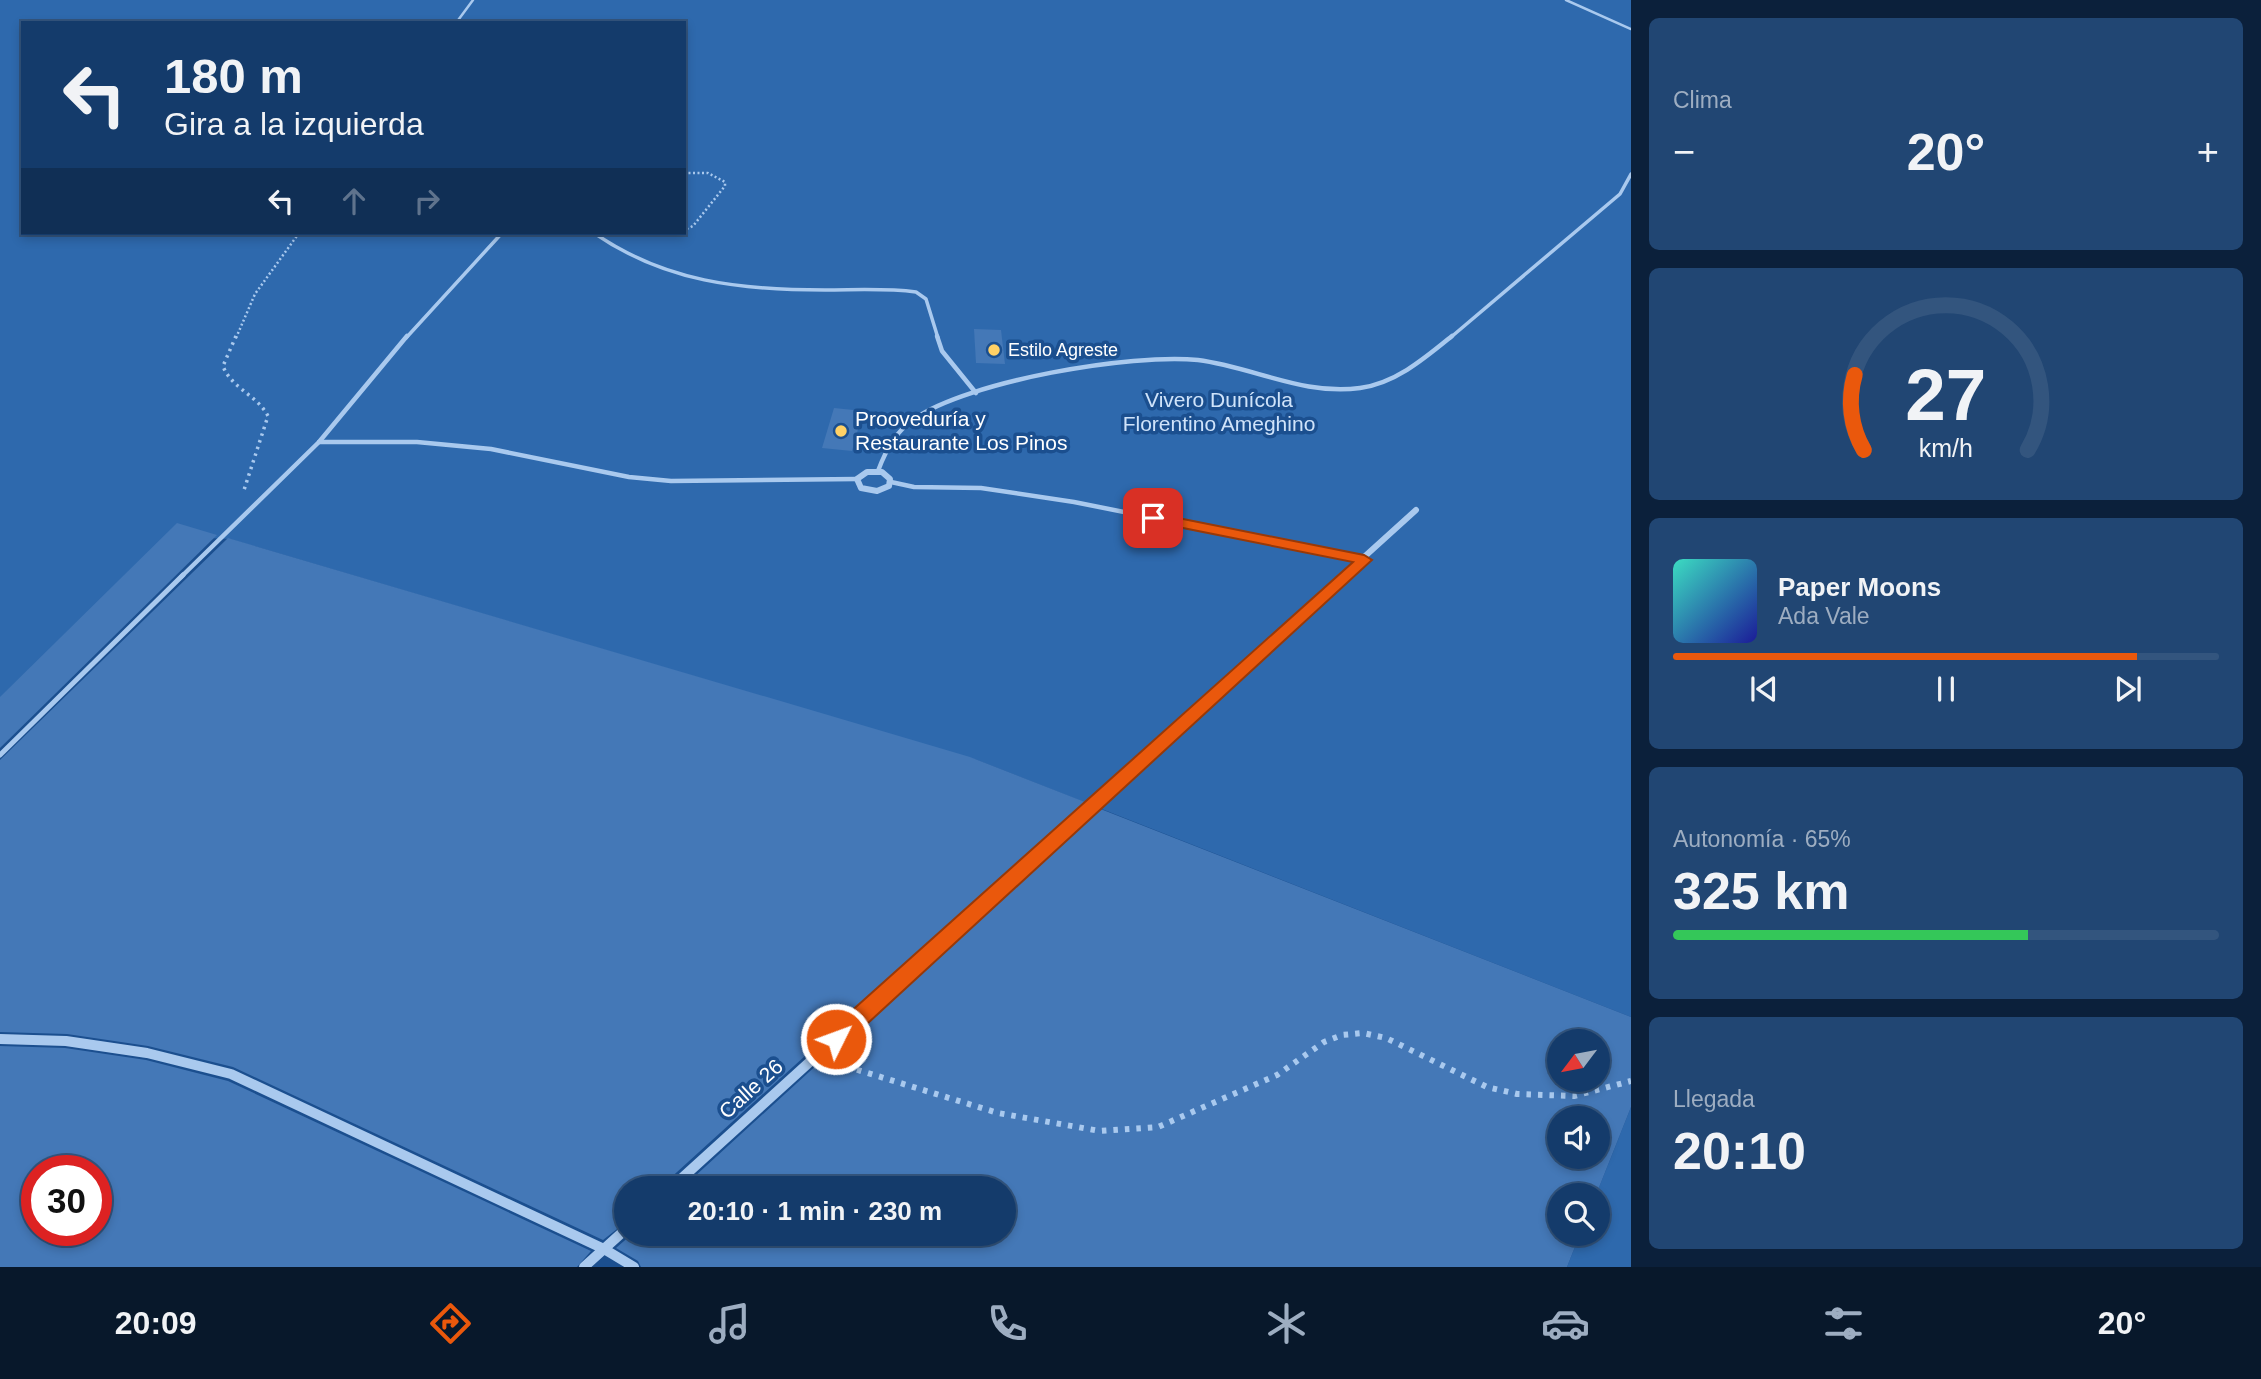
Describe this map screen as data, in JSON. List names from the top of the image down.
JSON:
{
  "streets": {
    "street": ["Calle 26"]
  },
  "parks": ["Vivero Dunícola Florentino Ameghino"],
  "places": ["Estilo Agreste", "Prooveduría y Restaurante Los Pinos"],
  "north": "bottom left",
  "page": {
    "tile": [
      "Clima",
      ["Autonomía · 65%", "325 km"],
      ["Llegada", "20:10"]
    ],
    "turn": ["180 m", "Gira a la izquierda"],
    "heat": ["−", "20°", "+"],
    "song": ["Paper Moons", "Ada Vale"],
    "limit": "30",
    "trip": "20:10 · 1 min · 230 m",
    "tabs": ["20:09", "20°"],
    "gauge": ["27", "km/h"]
  }
}
